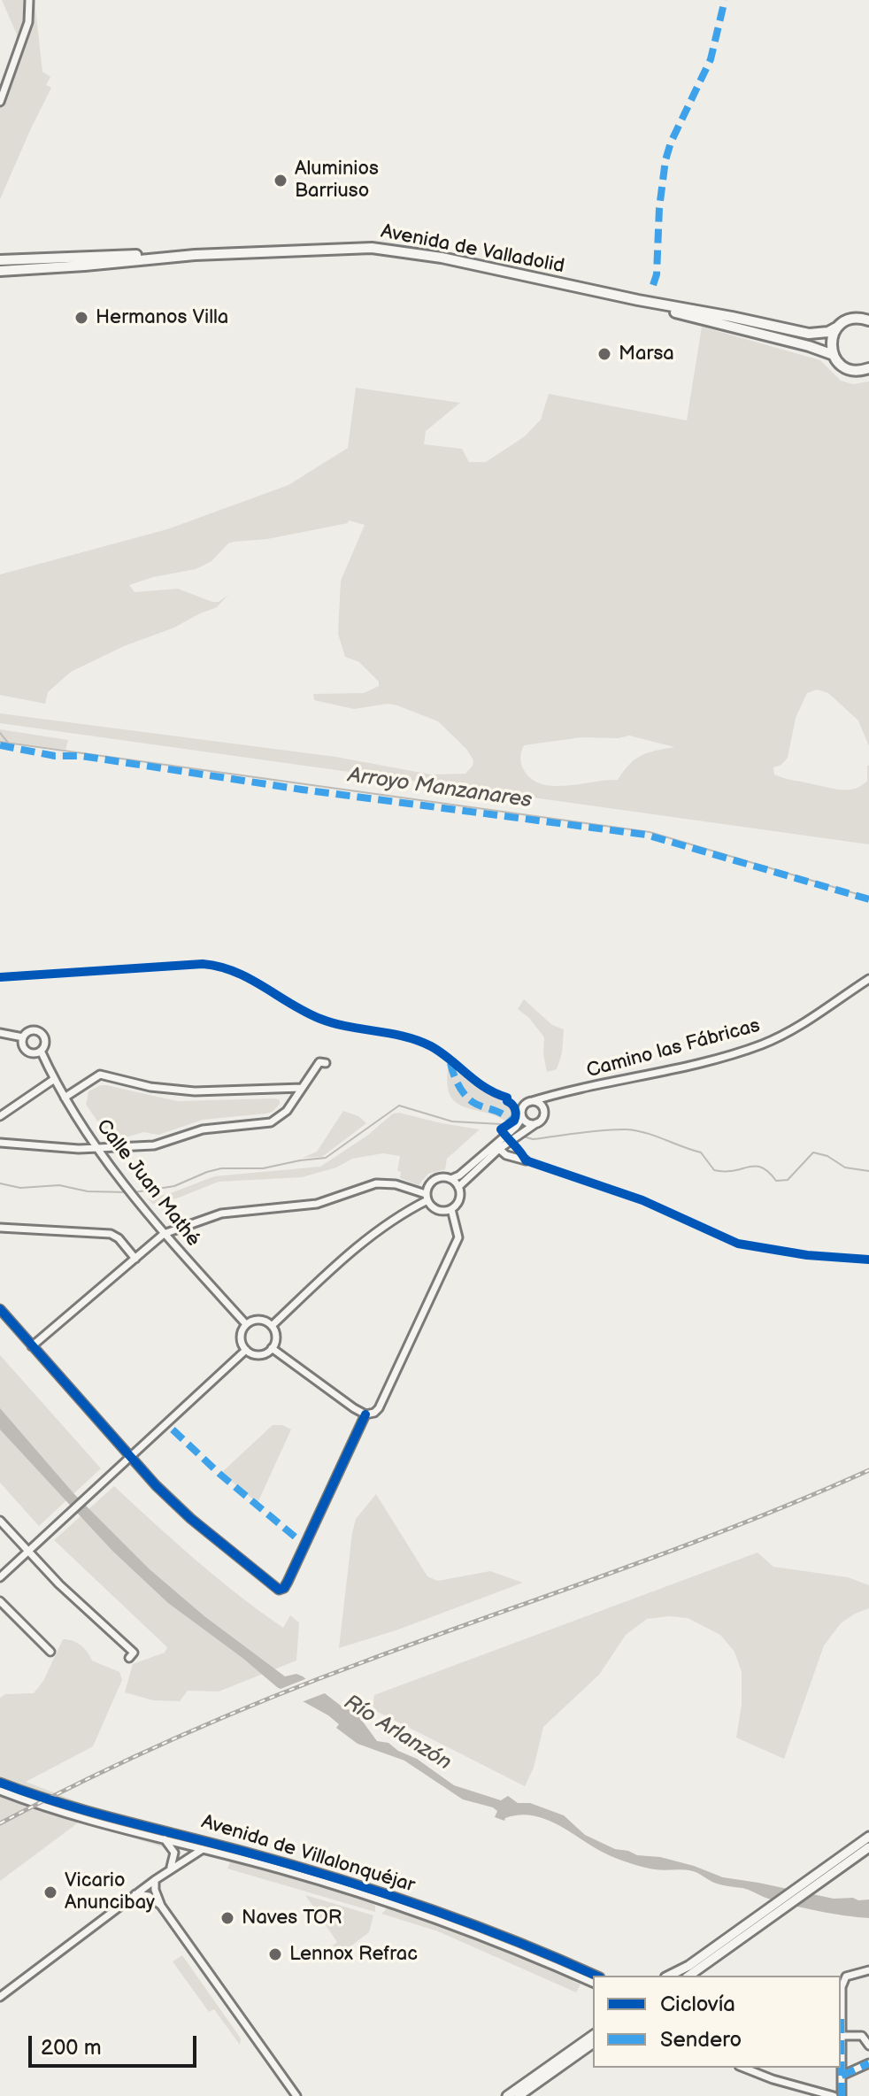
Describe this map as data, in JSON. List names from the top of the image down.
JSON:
{
  "streets": {
    "highway": ["Avenida de Valladolid"],
    "street": ["Camino las Fábricas", "Calle Juan Mathé", "Avenida de Villalonquéjar"]
  },
  "water": ["Arroyo Manzanares", "Río Arlanzón"],
  "places": [
    "Aluminios Barriuso",
    "Hermanos Villa",
    "Marsa",
    "Vicario Anuncibay",
    "Naves TOR",
    "Lennox Refrac"
  ],
  "legend": ["Ciclovía", "Sendero"],
  "scale_bar": "200 m"
}
